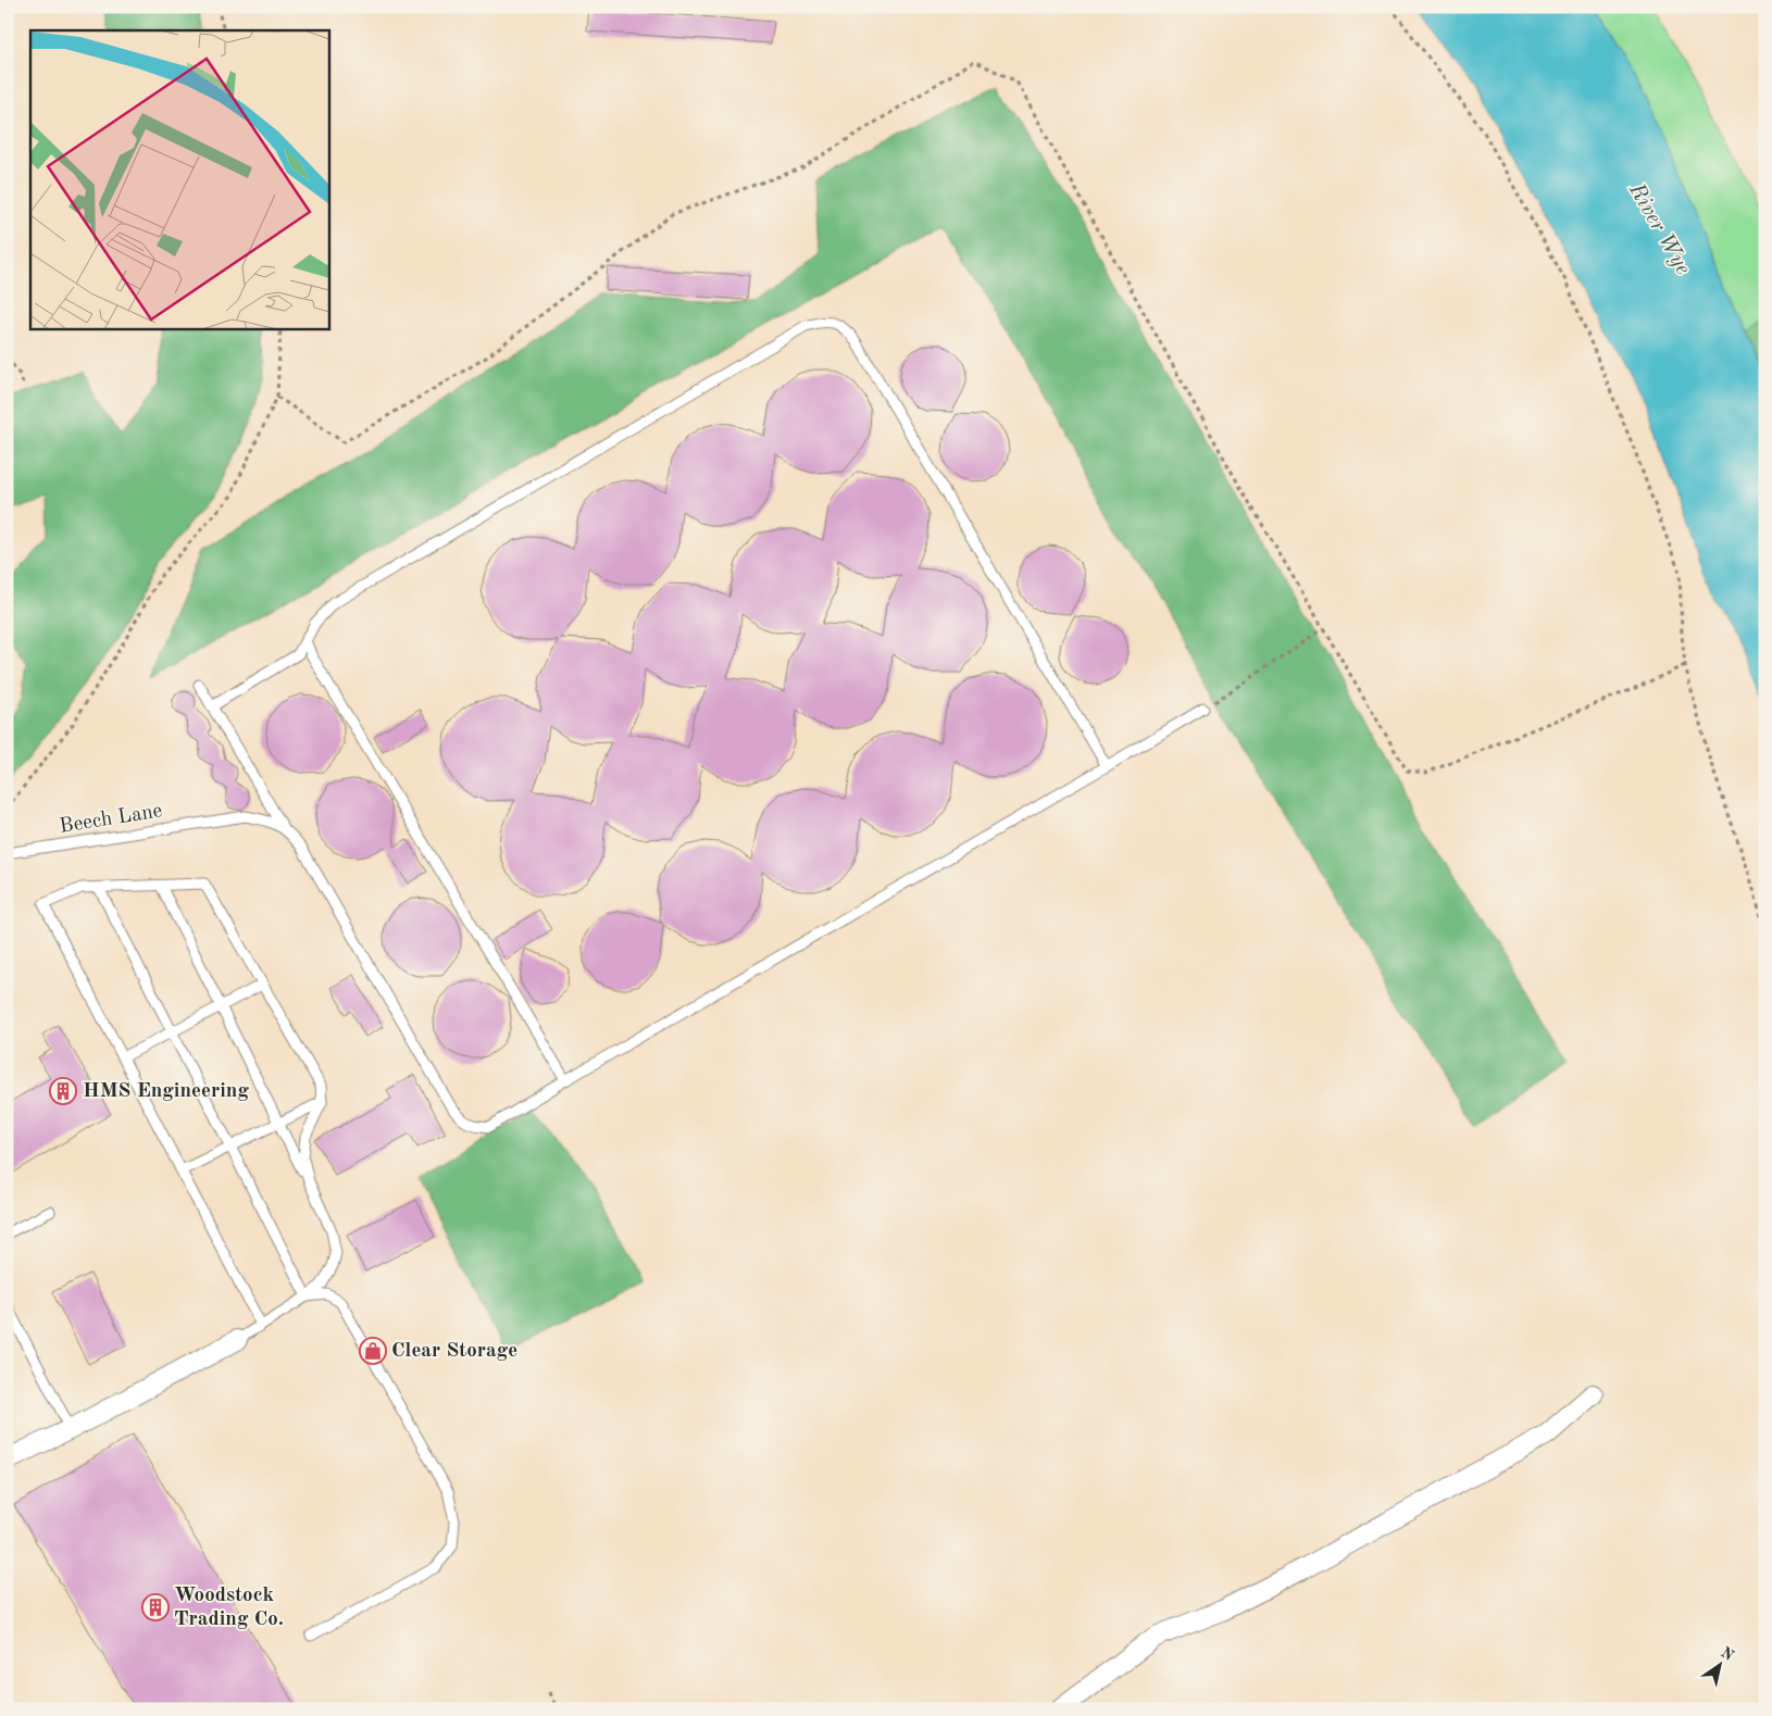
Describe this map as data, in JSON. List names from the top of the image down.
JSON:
{
  "streets": {
    "lane": ["Beech Lane"]
  },
  "water": ["River Wye"],
  "places": {
    "building": ["HMS Engineering", "Woodstock Trading Co."],
    "shop": ["Clear Storage"]
  },
  "north": "top right"
}
